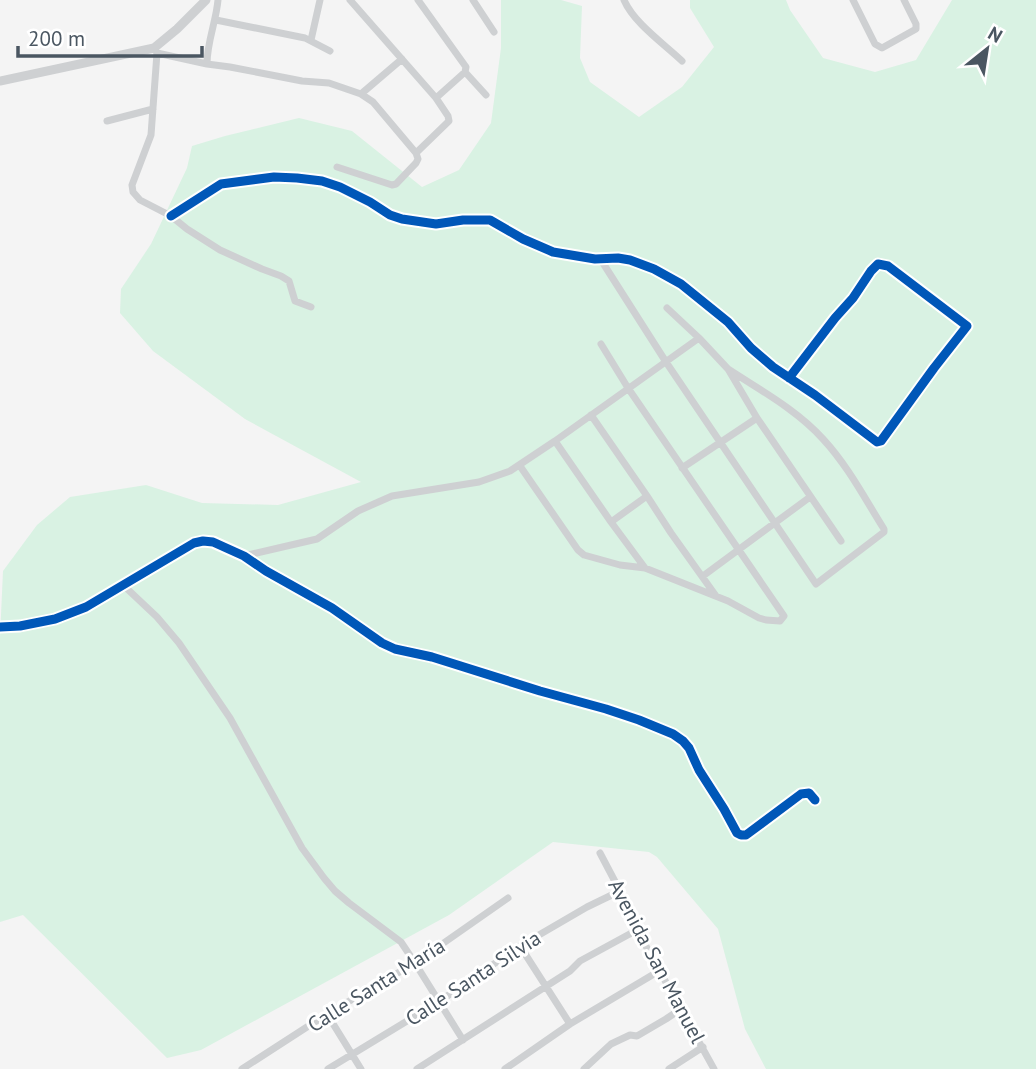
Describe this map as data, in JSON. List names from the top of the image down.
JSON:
{
  "streets": {
    "street": ["Avenida San Manuel", "Calle Santa Silvia", "Calle Santa María"]
  },
  "crossings": [
    ["Avenida San Manuel", "Calle Santa Silvia"]
  ],
  "scale_bar": "200 m",
  "north": "top right"
}
